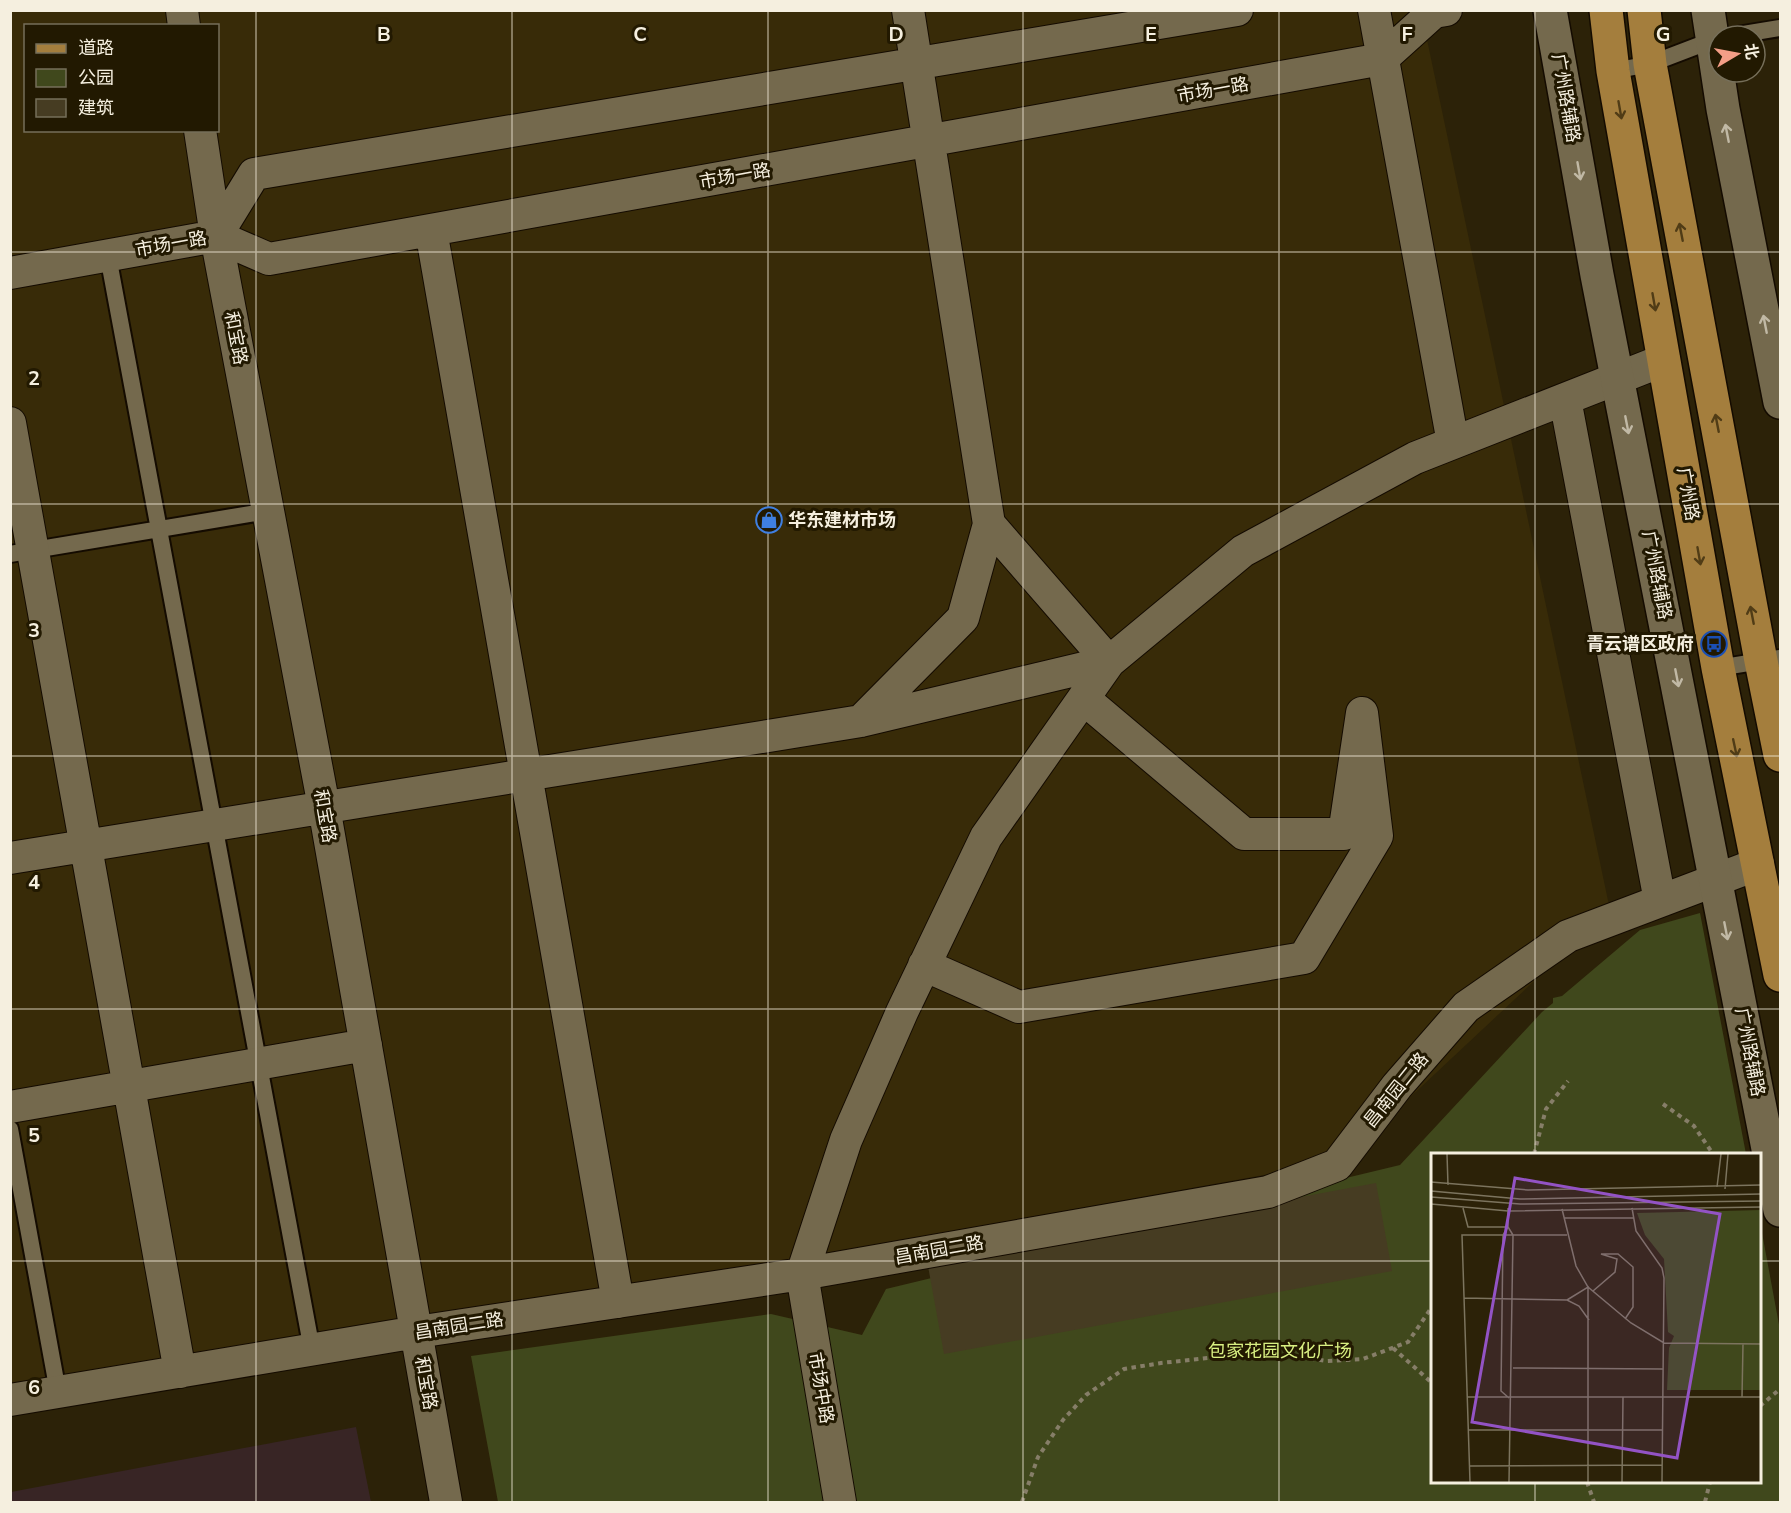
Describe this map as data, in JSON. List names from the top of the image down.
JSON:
{
  "streets": {
    "main road": ["广州路辅路", "广州路"],
    "street": [
      "市场一路",
      "和宝路",
      "昌南园二路",
      "市场中路"
    ]
  },
  "crossings": [
    ["市场一路", "和宝路"],
    ["广州路辅路", "昌南园二路"],
    ["和宝路", "昌南园二路"],
    ["广州路", "昌南园二路"],
    ["昌南园二路", "市场中路"]
  ],
  "parks": ["包家花园文化广场"],
  "places": {
    "shop": ["华东建材市场"],
    "bus stop": ["青云谱区政府"]
  },
  "legend": ["道路", "公园", "建筑"],
  "north": "right",
  "grid": {
    "columns": [
      "B",
      "C",
      "D",
      "E",
      "F",
      "G"
    ],
    "rows": [
      "2",
      "3",
      "4",
      "5",
      "6"
    ]
  }
}
